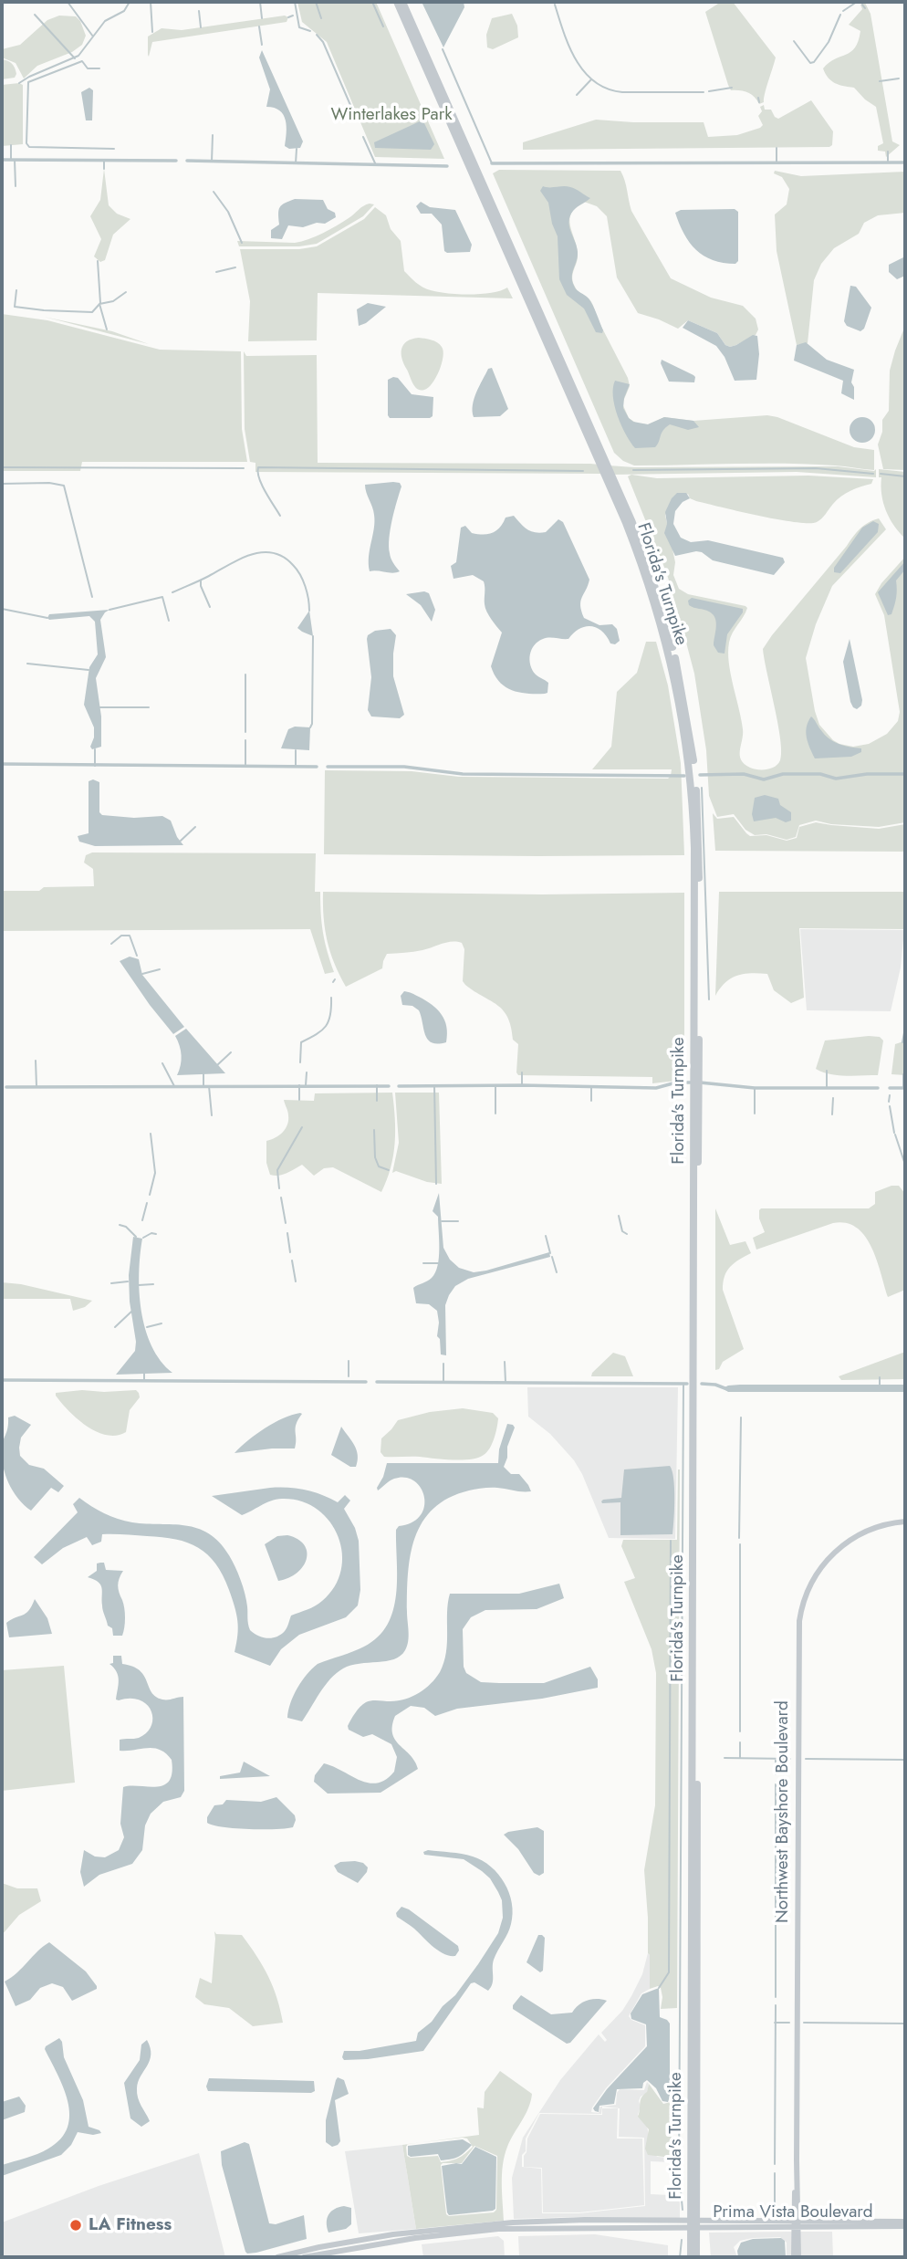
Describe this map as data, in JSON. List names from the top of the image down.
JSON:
{
  "streets": {
    "highway": ["Florida's Turnpike"],
    "main road": ["Northwest Bayshore Boulevard", "Prima Vista Boulevard"]
  },
  "crossings": [
    ["Northwest Bayshore Boulevard", "Prima Vista Boulevard"]
  ],
  "parks": ["Winterlakes Park"],
  "places": ["LA Fitness"]
}
